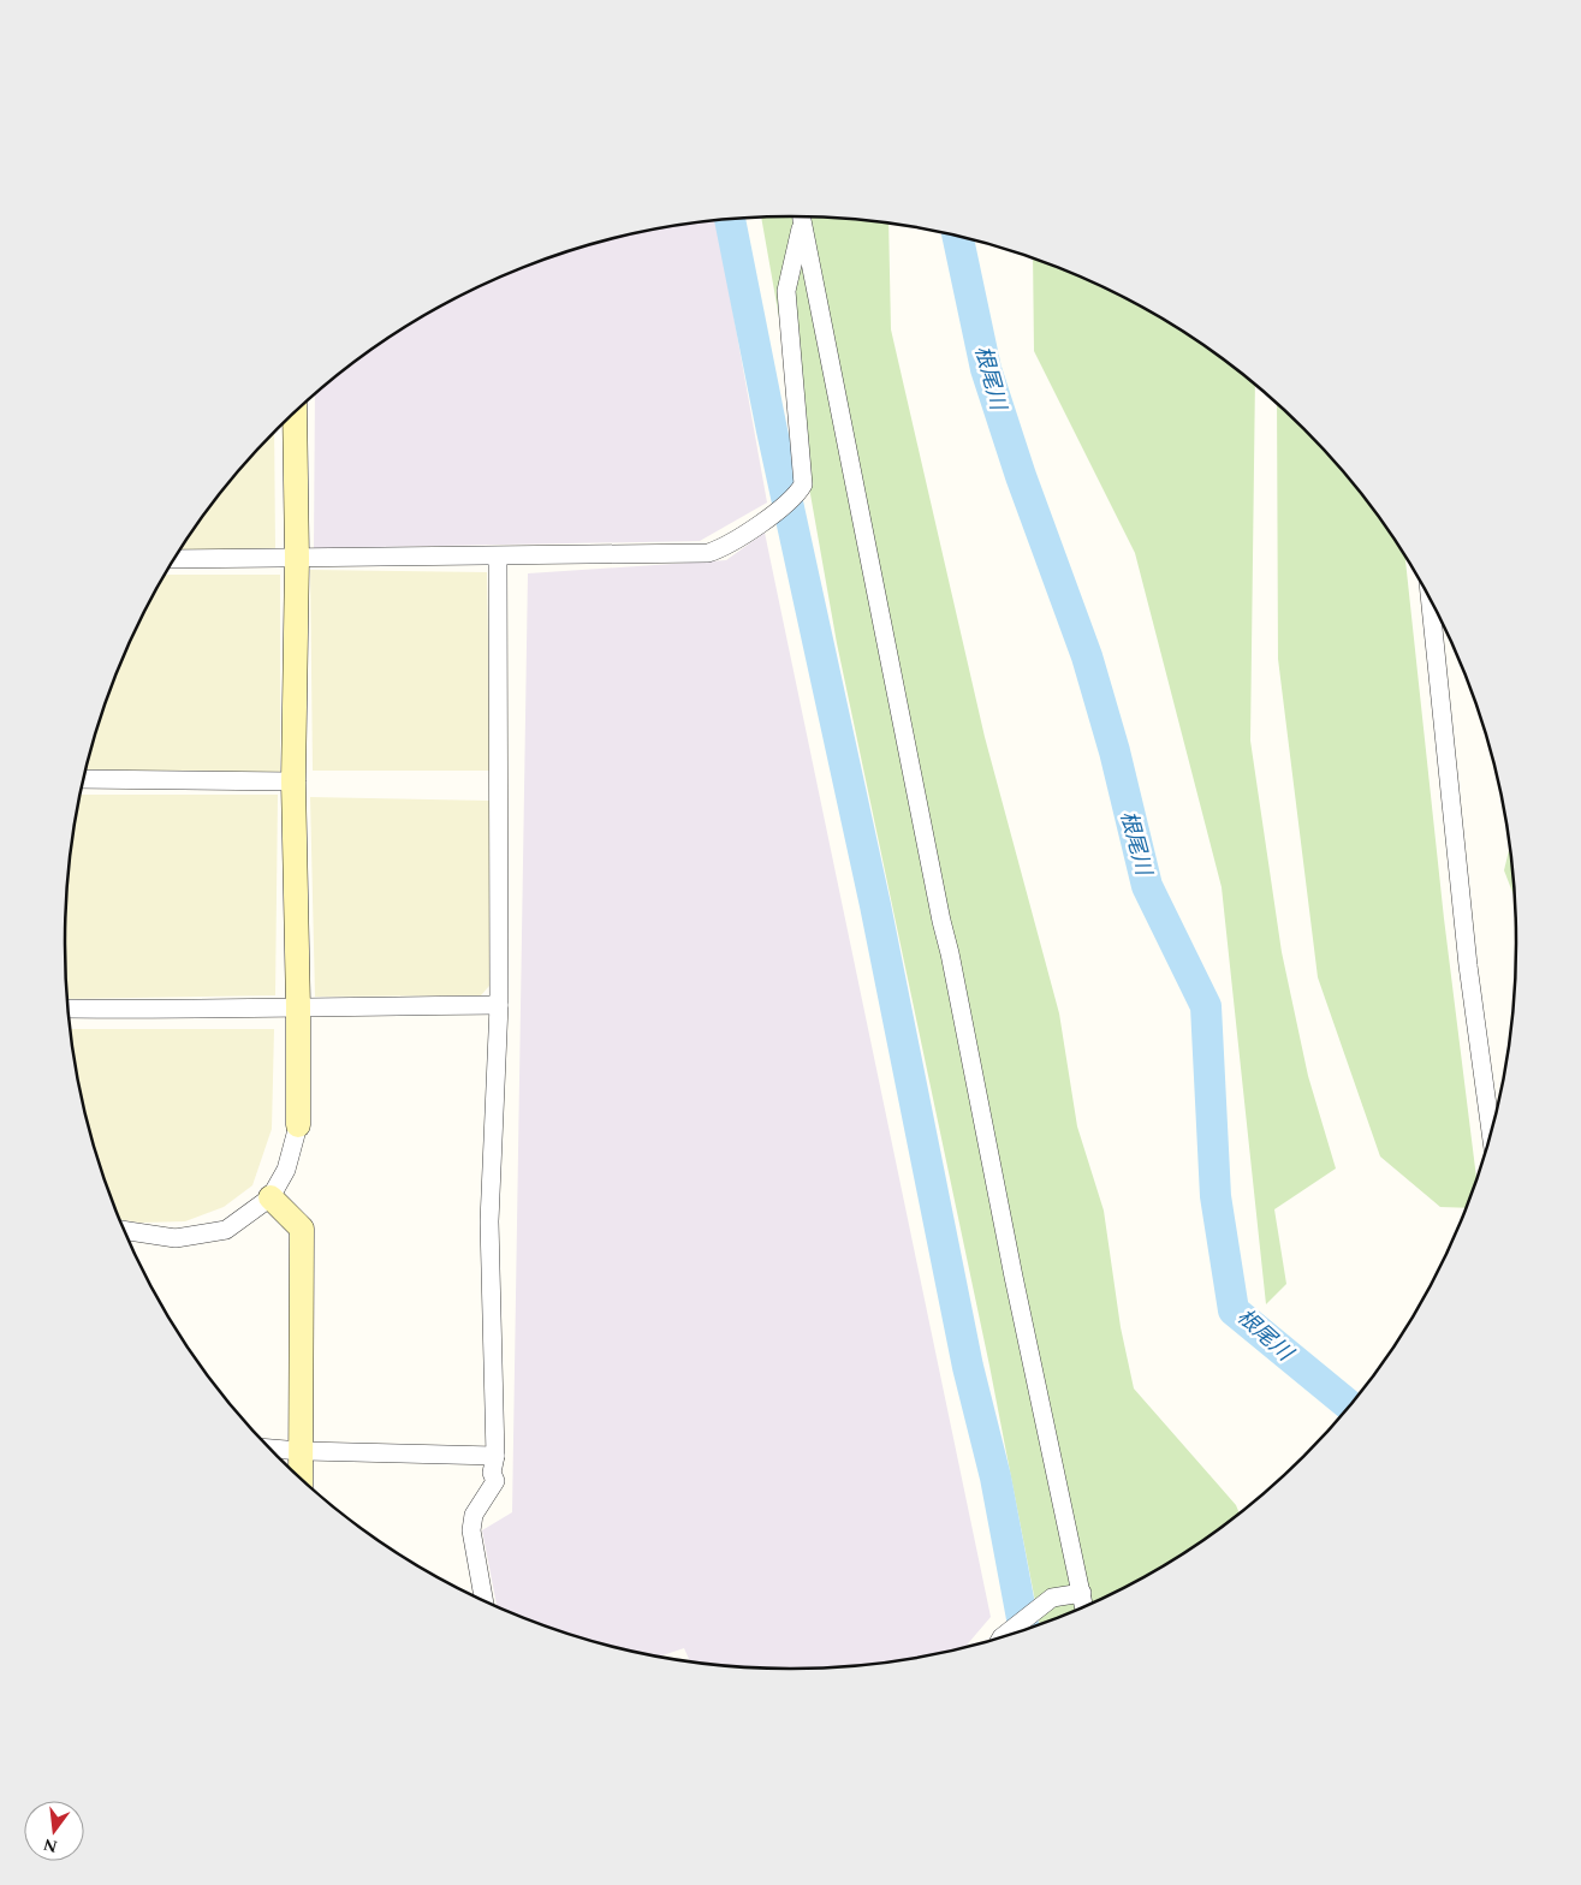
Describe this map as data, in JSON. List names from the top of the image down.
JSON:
{
  "water": ["根尾川"],
  "north": "bottom"
}
